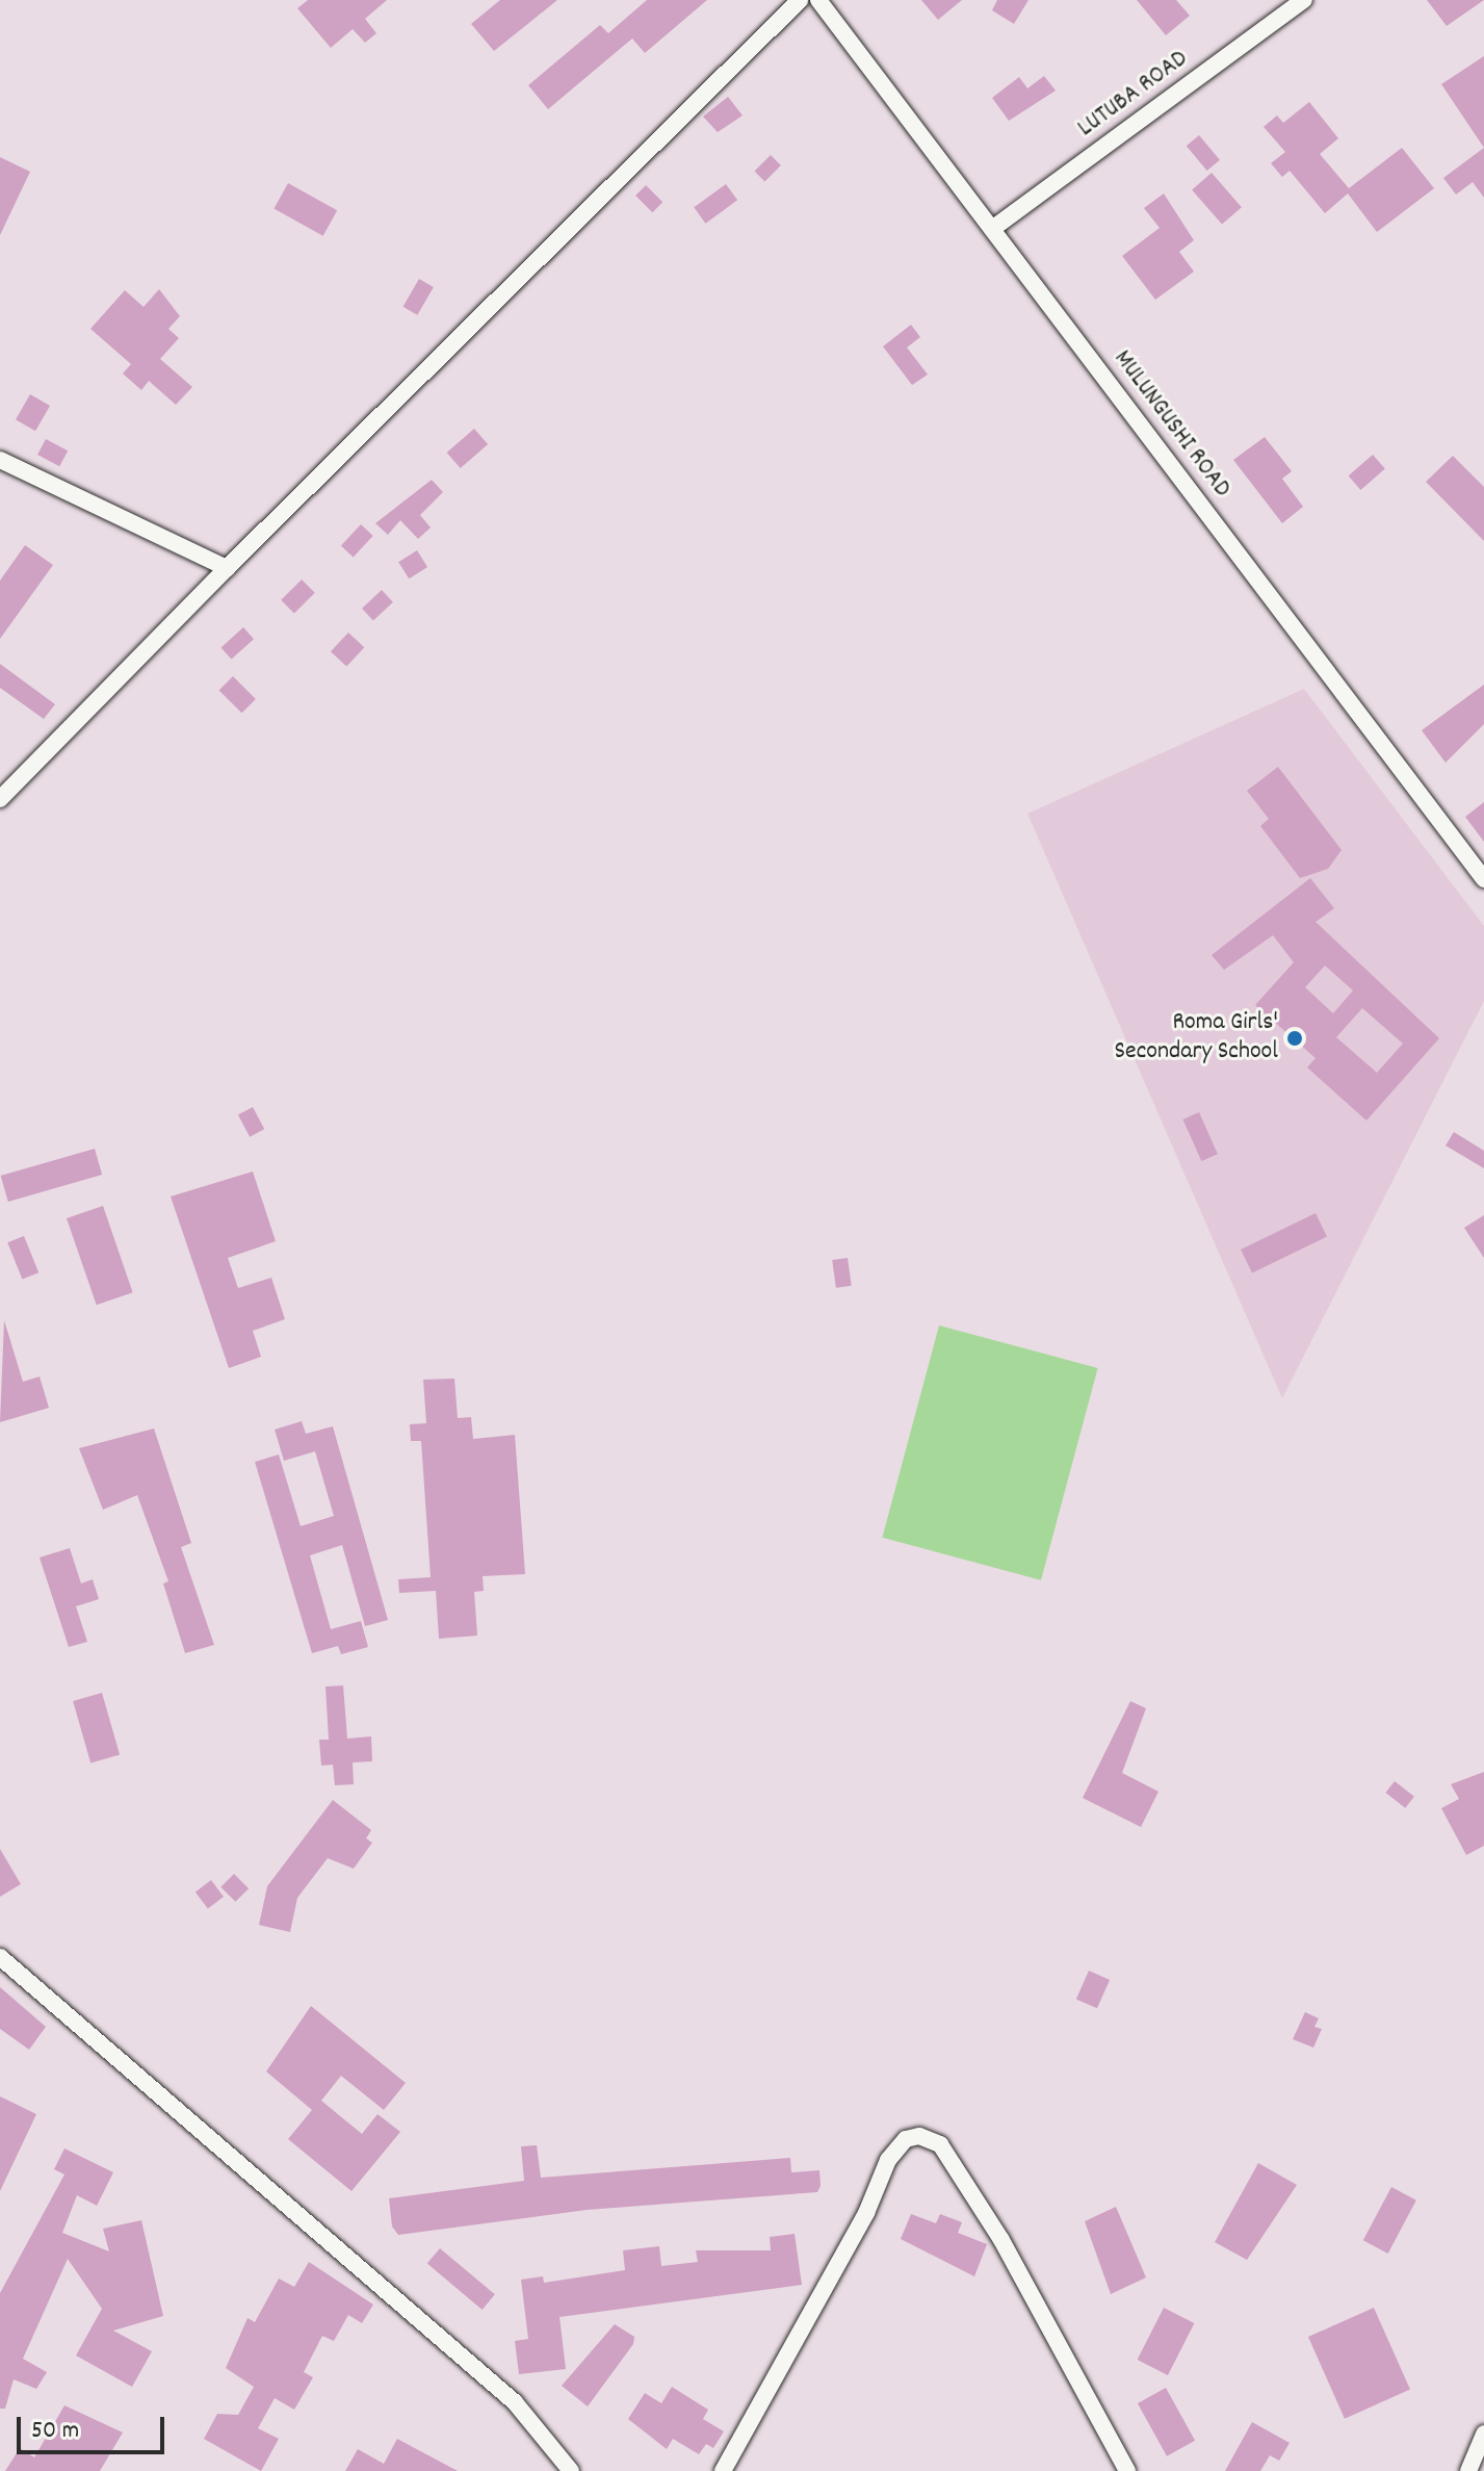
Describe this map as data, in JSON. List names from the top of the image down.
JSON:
{
  "streets": {
    "street": ["LUTUBA ROAD", "MULUNGUSHI ROAD"]
  },
  "crossings": [
    ["LUTUBA ROAD", "MULUNGUSHI ROAD"]
  ],
  "places": ["Roma Girls' Secondary School"],
  "scale_bar": "50 m"
}
